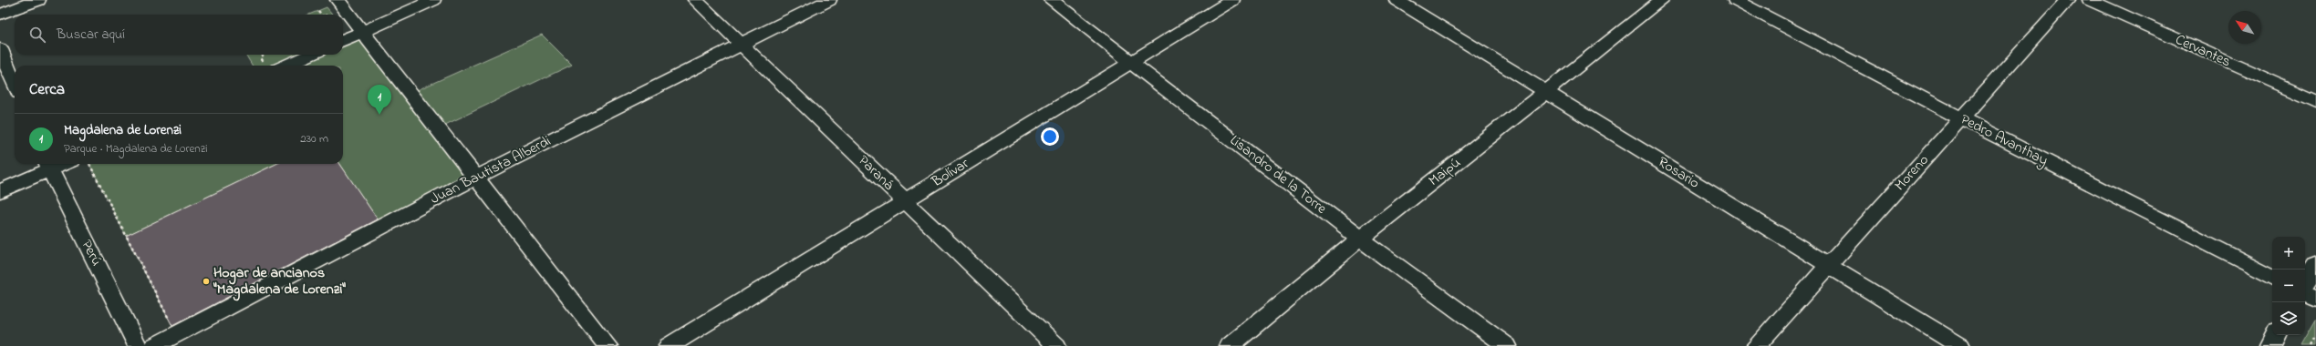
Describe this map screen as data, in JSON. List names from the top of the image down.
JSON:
{
  "streets": {
    "street": [
      "Cervantes",
      "Pedro Avanthay",
      "Juan Bautista Alberdi",
      "Maipú",
      "Paraná",
      "Bolívar",
      "Rosario",
      "Moreno",
      "Lisandro de la Torre",
      "Perú"
    ]
  },
  "crossings": [
    ["Pedro Avanthay", "Moreno"],
    ["Juan Bautista Alberdi", "Paraná"],
    ["Maipú", "Rosario"],
    ["Maipú", "Lisandro de la Torre"],
    ["Paraná", "Bolívar"],
    ["Bolívar", "Lisandro de la Torre"],
    ["Rosario", "Moreno"]
  ],
  "places": ["Hogar de ancianos \"Magdalena de Lorenzi\""],
  "north": "top left",
  "page": {
    "search": "Buscar aquí",
    "heading": "Cerca",
    "pins": "1",
    "list": [
      {
        "mark": "1",
        "name": "Magdalena de Lorenzi",
        "note": "Parque · Magdalena de Lorenzi",
        "value": "230 m"
      }
    ],
    "map_buttons": ["+", "−"]
  }
}
